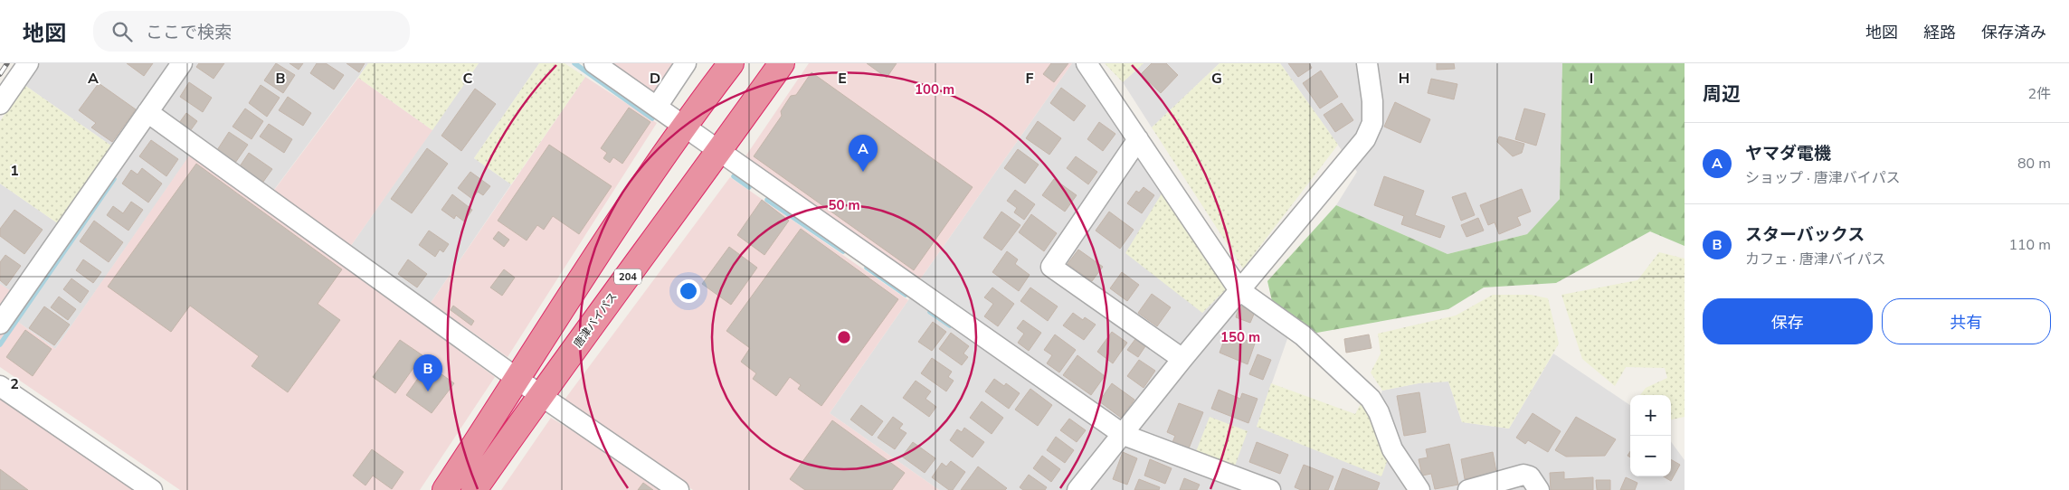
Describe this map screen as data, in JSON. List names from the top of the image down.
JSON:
{
  "streets": {
    "highway": ["204", "唐津バイパス"]
  },
  "page": {
    "header": "地図",
    "search": "ここで検索",
    "nav": ["地図", "経路", "保存済み"],
    "heading": ["周辺", "2件"],
    "list": [
      {
        "mark": "A",
        "name": "ヤマダ電機",
        "note": "ショップ · 唐津バイパス",
        "value": "80 m"
      },
      {
        "mark": "B",
        "name": "スターバックス",
        "note": "カフェ · 唐津バイパス",
        "value": "110 m"
      }
    ],
    "pins": ["A", "B"],
    "buttons": ["保存", "共有"],
    "map_buttons": ["+", "−"]
  },
  "grid": {
    "columns": [
      "A",
      "B",
      "C",
      "D",
      "E",
      "F",
      "G",
      "H",
      "I"
    ],
    "rows": ["1", "2"]
  },
  "rings": ["100 m", "50 m", "150 m"]
}
